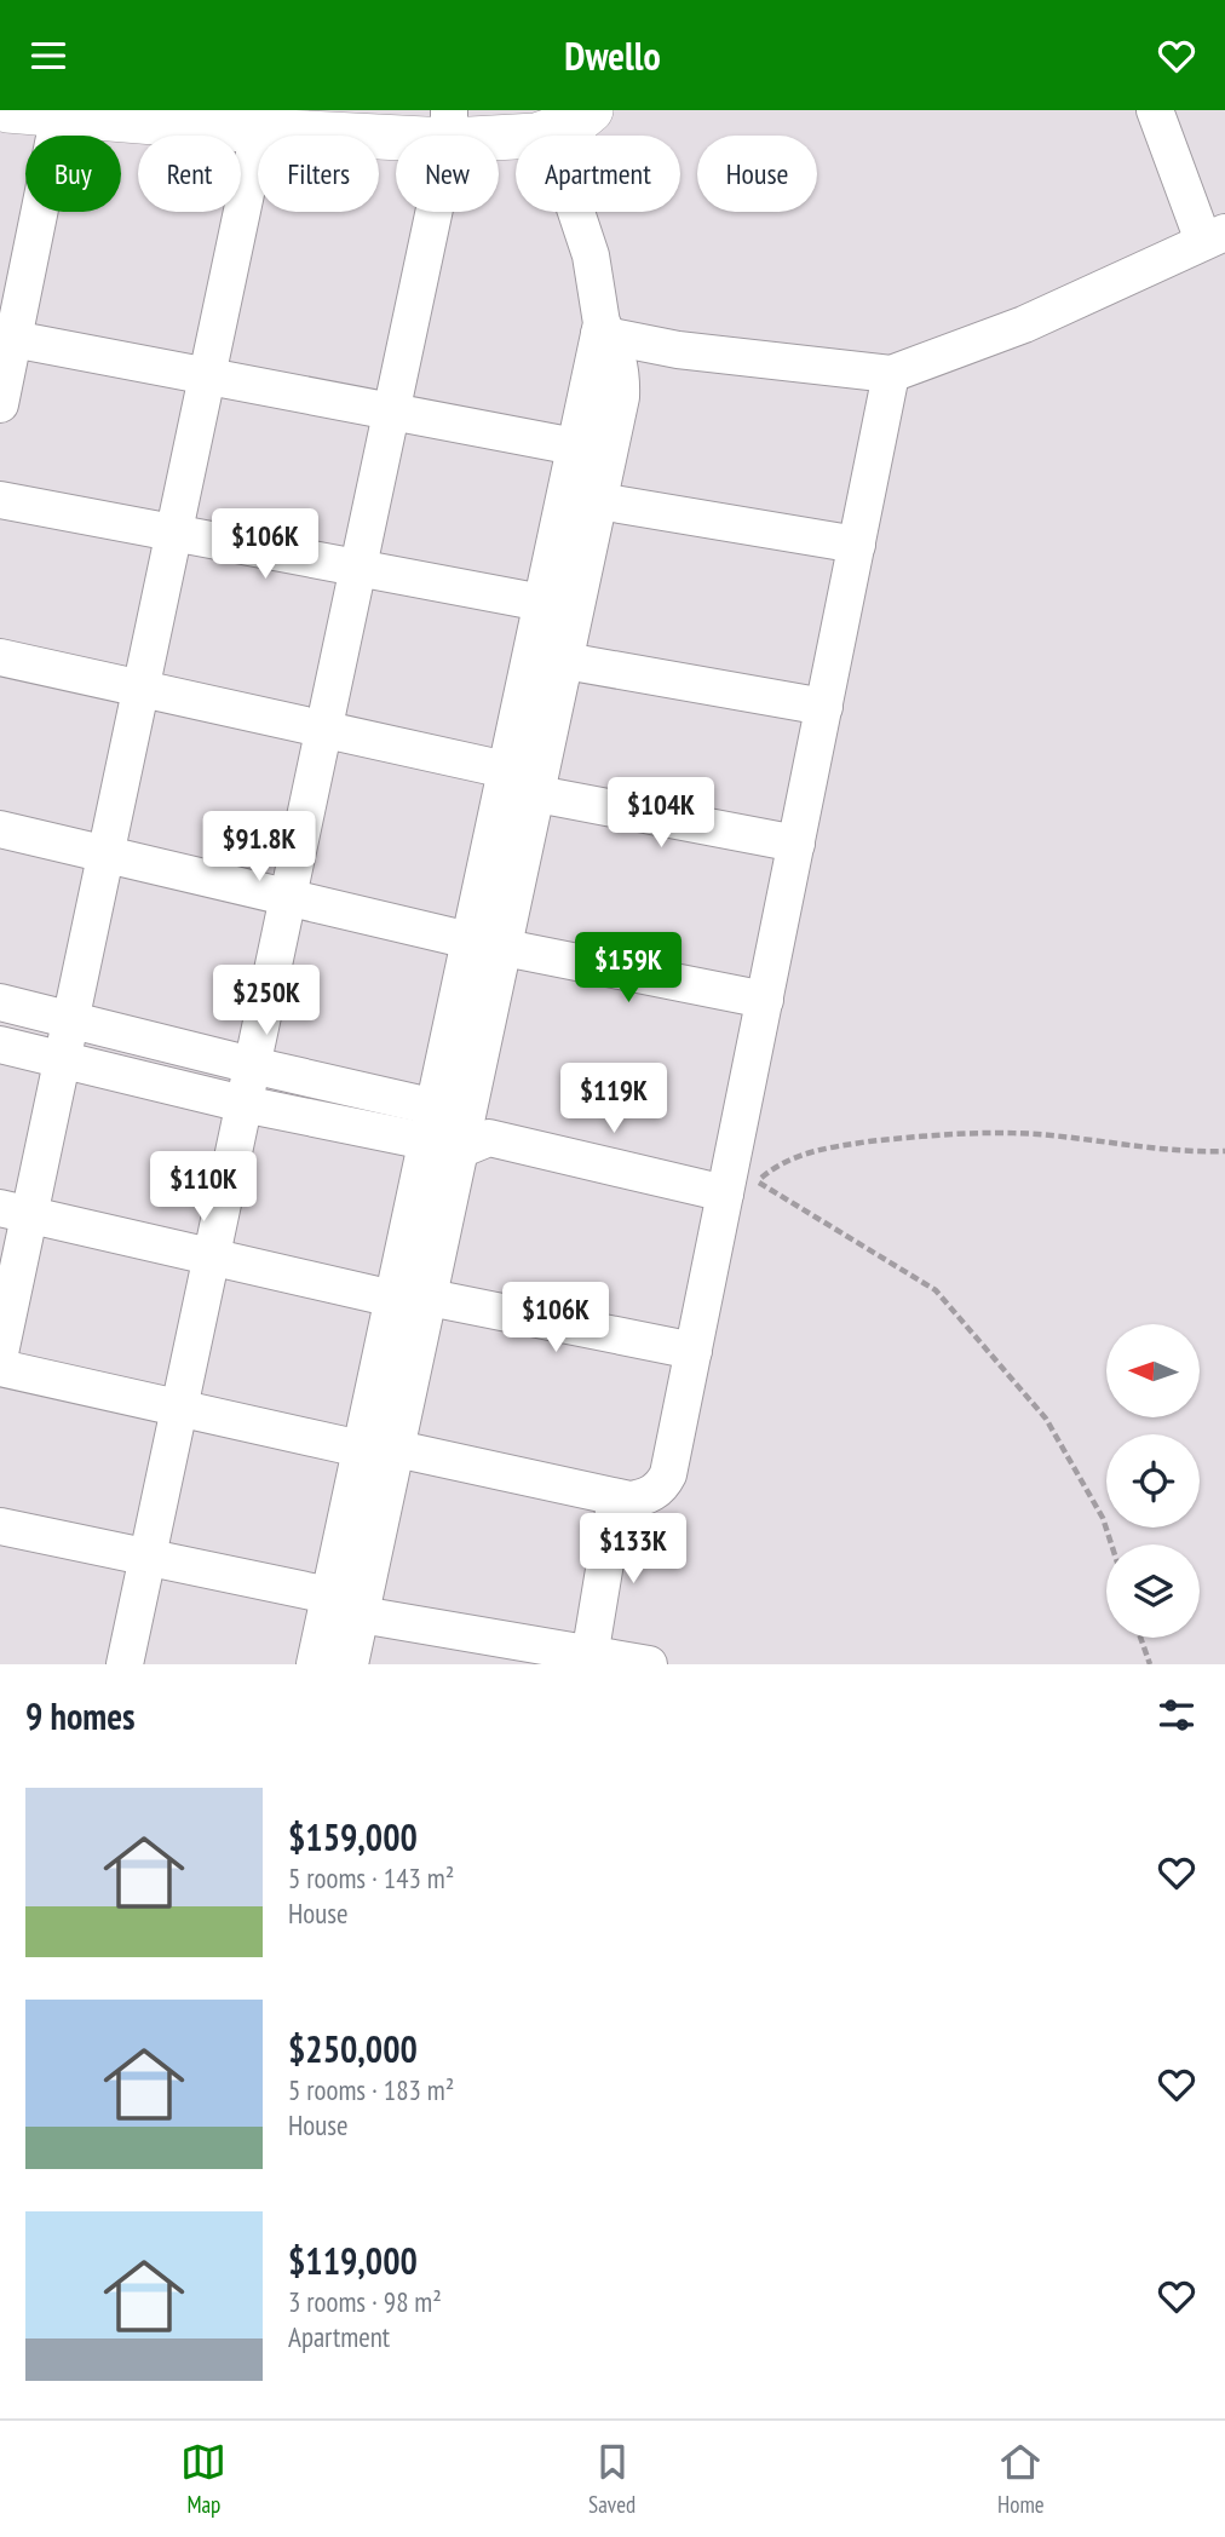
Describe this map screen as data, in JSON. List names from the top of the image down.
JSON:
{
  "north": "left",
  "page": {
    "header": "Dwello",
    "chip": [
      "Buy",
      "Rent",
      "Filters",
      "New",
      "Apartment",
      "House"
    ],
    "price": [
      "$106K",
      "$104K",
      "$91.8K",
      "$159K",
      "$250K",
      "$119K",
      "$110K",
      "$106K",
      "$133K"
    ],
    "heading": "9 homes",
    "list": [
      {
        "name": "$159,000",
        "note": "5 rooms · 143 m² · House"
      },
      {
        "name": "$250,000",
        "note": "5 rooms · 183 m² · House"
      },
      {
        "name": "$119,000",
        "note": "3 rooms · 98 m² · Apartment"
      }
    ],
    "tabs": ["Map", "Saved", "Home"]
  }
}
